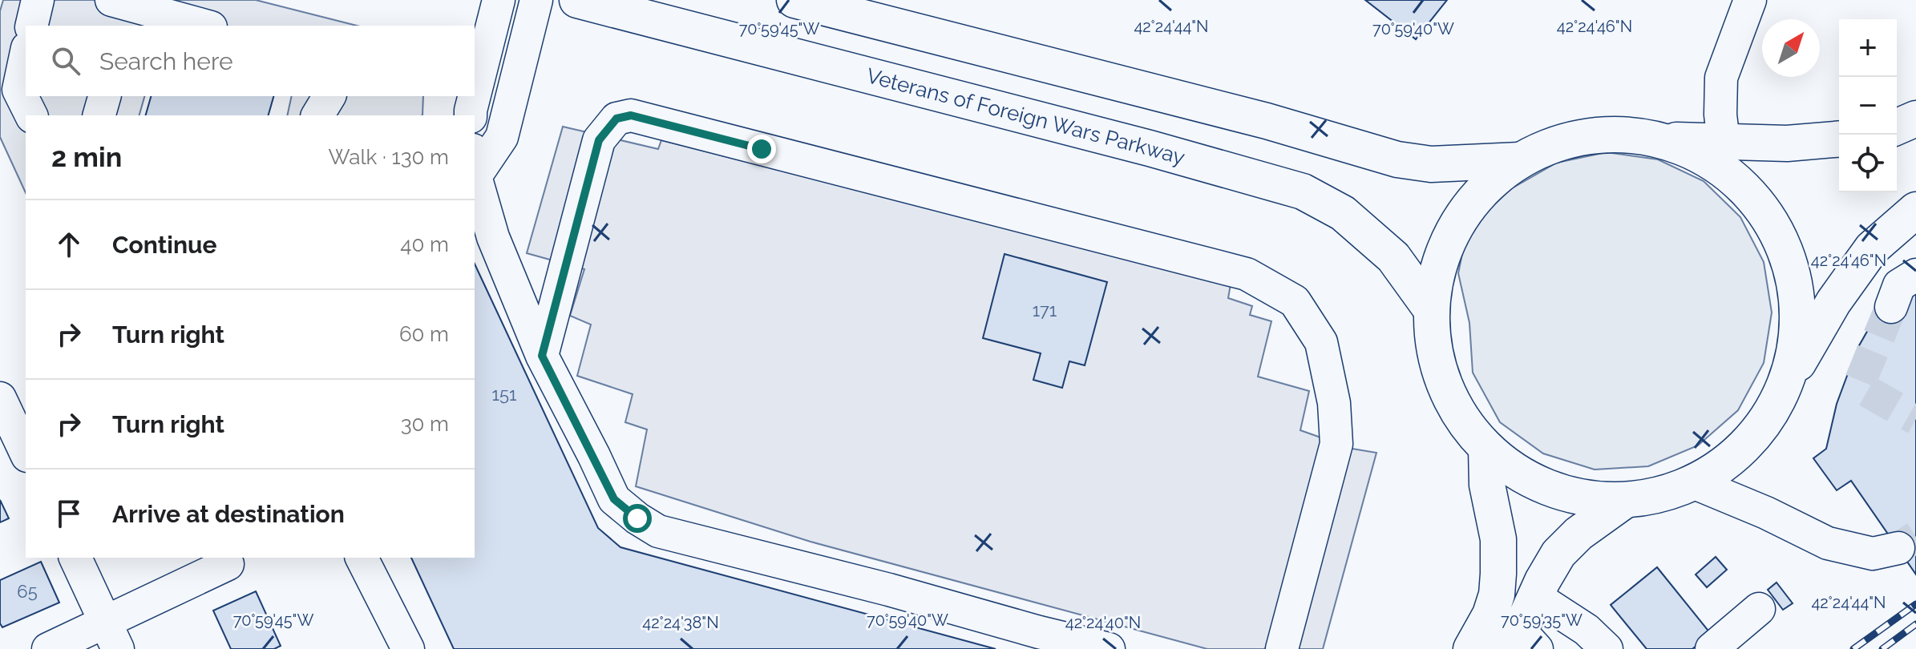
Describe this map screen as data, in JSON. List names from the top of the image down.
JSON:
{
  "streets": {
    "main road": ["Veterans of Foreign Wars Parkway"]
  },
  "house_numbers": ["171", "151", "65"],
  "north": "top right",
  "page": {
    "map_buttons": ["+", "−"],
    "search": "Search here",
    "heading": ["2 min", "Walk · 130 m"],
    "list": [
      ["Continue", "40 m"],
      ["Turn right", "60 m"],
      ["Turn right", "30 m"],
      "Arrive at destination"
    ]
  },
  "coordinates": [
    "42°24'44\"N",
    "42°24'46\"N",
    "70°59'45\"W",
    "70°59'40\"W",
    "70°59'35\"W",
    "42°24'38\"N",
    "42°24'40\"N"
  ]
}
